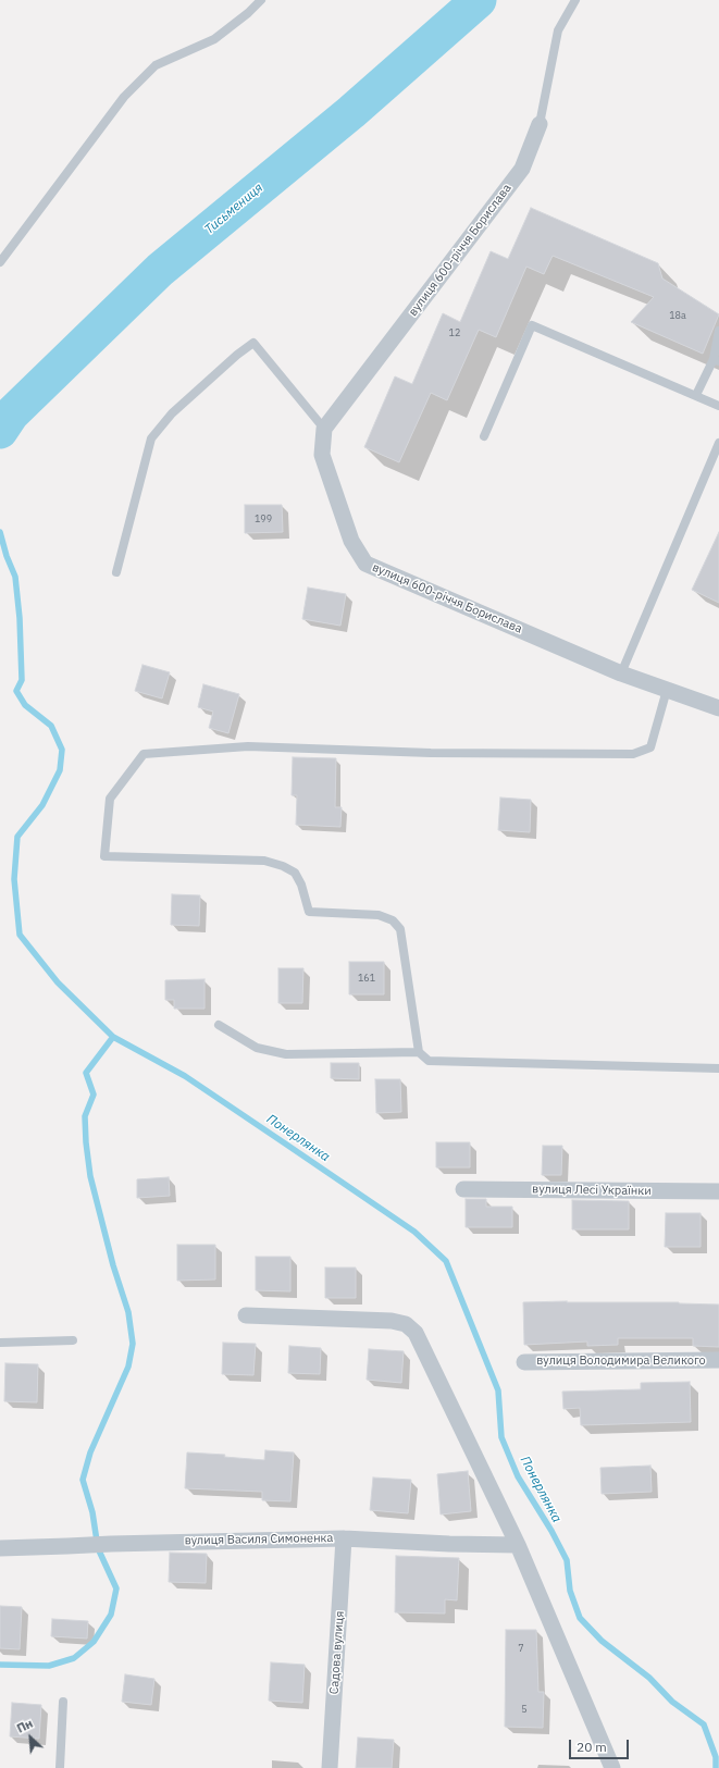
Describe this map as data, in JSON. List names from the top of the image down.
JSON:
{
  "streets": {
    "street": [
      "вулиця 600-річчя Борислава",
      "вулиця Лесі Українки",
      "вулиця Володимира Великого",
      "вулиця Василя Симоненка",
      "Садова вулиця"
    ]
  },
  "crossings": [
    ["вулиця Василя Симоненка", "Садова вулиця"]
  ],
  "water": ["Тисьмениця", "Понерлянка"],
  "house_numbers": [
    "18а",
    "12",
    "199",
    "161",
    "7",
    "5"
  ],
  "scale_bar": "20 m",
  "north": "top left"
}
